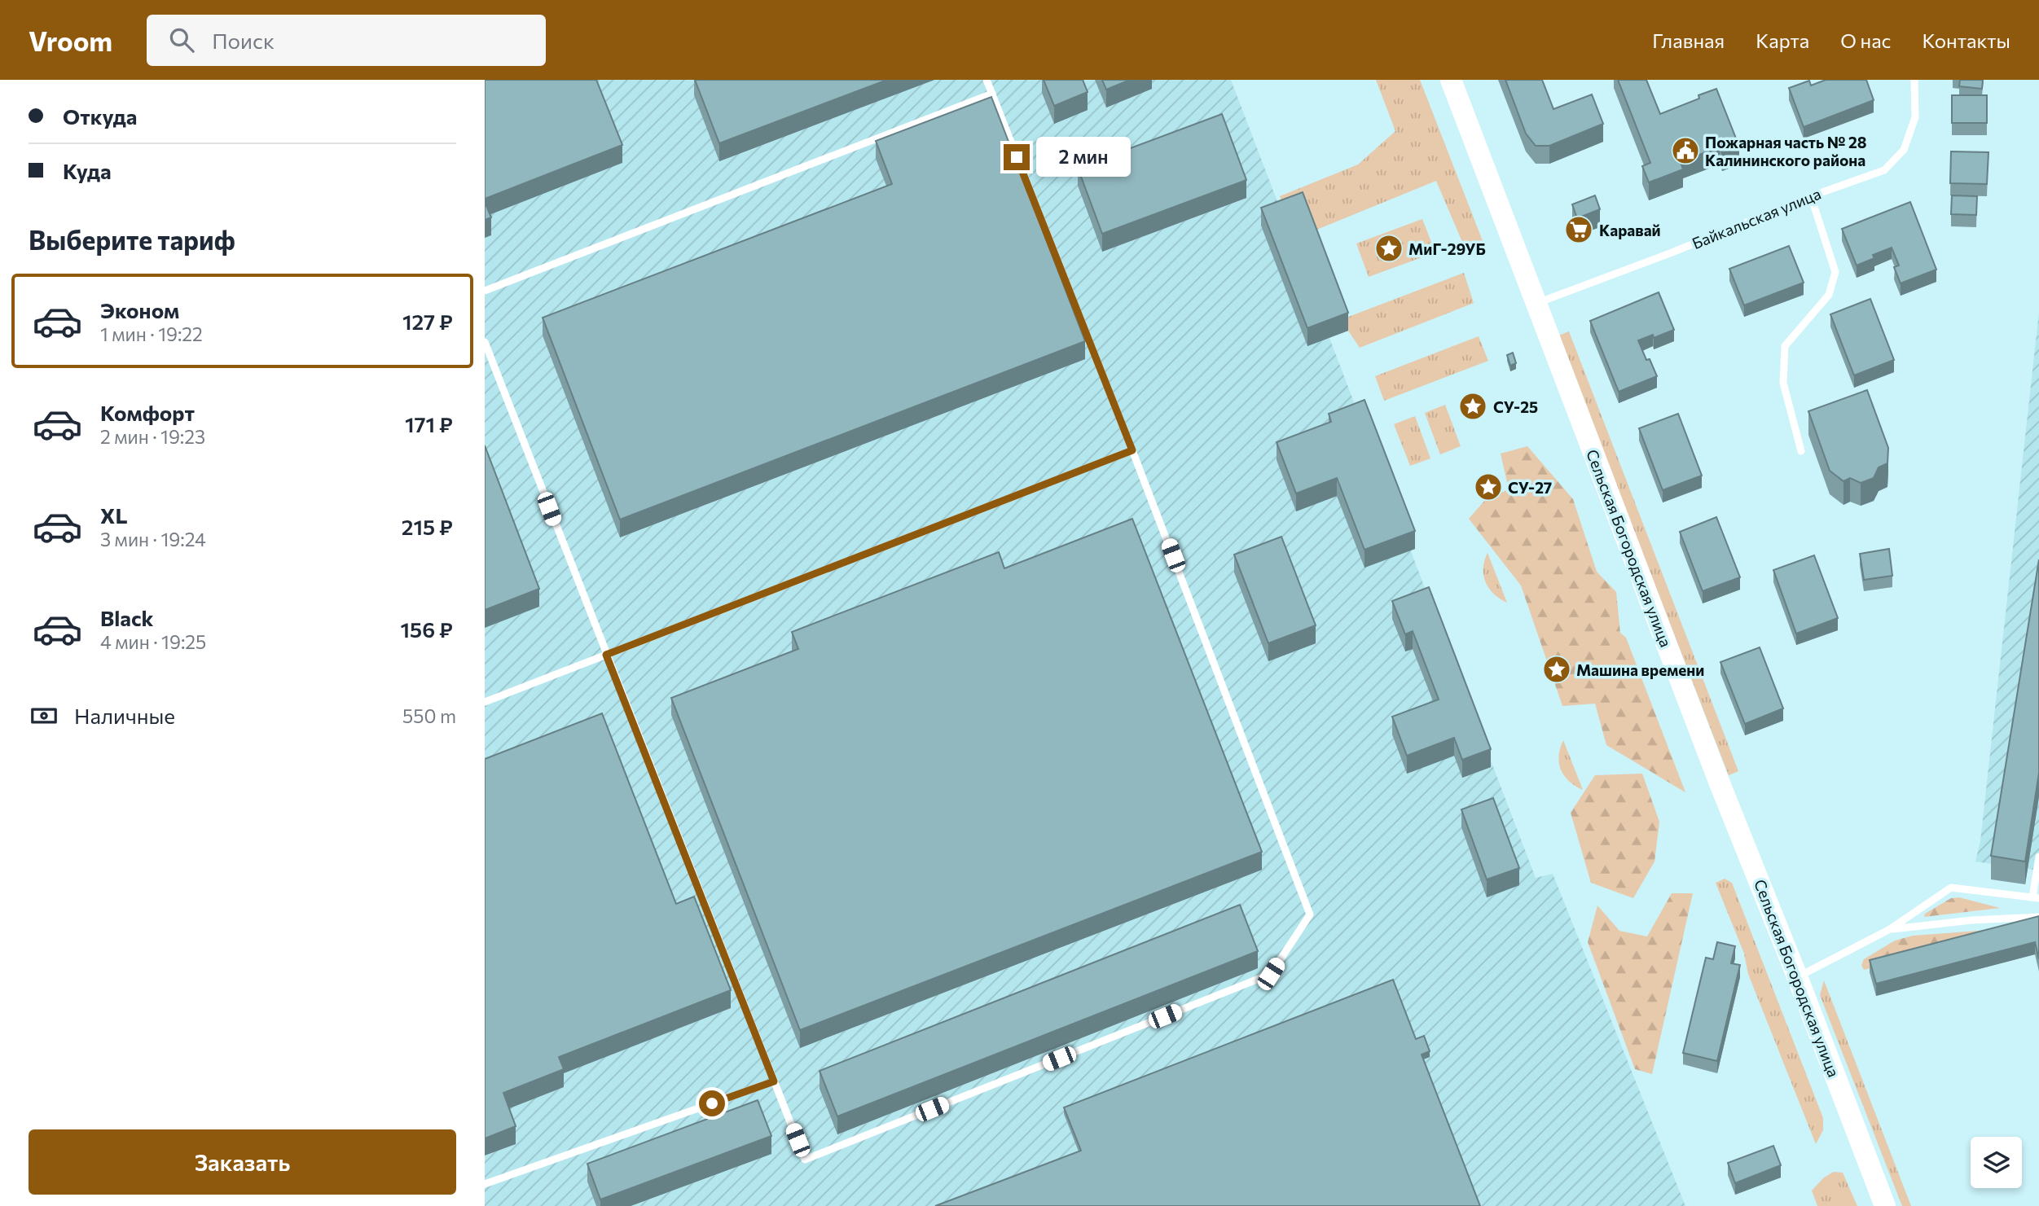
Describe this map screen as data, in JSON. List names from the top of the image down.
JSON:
{
  "streets": {
    "main road": ["Сельская Богородская улица"],
    "lane": ["Байкальская улица"]
  },
  "crossings": [
    ["Байкальская улица", "Сельская Богородская улица"]
  ],
  "places": {
    "public building": ["Пожарная часть № 28 Калининского района"],
    "supermarket": ["Каравай"],
    "place": [
      "МиГ-29УБ",
      "СУ-25",
      "СУ-27",
      "Машина времени"
    ]
  },
  "page": {
    "header": "Vroom",
    "search": "Поиск",
    "nav": [
      "Главная",
      "Карта",
      "О нас",
      "Контакты"
    ],
    "banner": ["Откуда", "Куда"],
    "bubble": "2 мин",
    "heading": "Выберите тариф",
    "list": [
      {
        "name": "Эконом",
        "note": "1 мин · 19:22",
        "value": "127 ₽"
      },
      {
        "name": "Комфорт",
        "note": "2 мин · 19:23",
        "value": "171 ₽"
      },
      {
        "name": "XL",
        "note": "3 мин · 19:24",
        "value": "215 ₽"
      },
      {
        "name": "Black",
        "note": "4 мин · 19:25",
        "value": "156 ₽"
      }
    ],
    "pay": ["Наличные", "550 m"],
    "buttons": "Заказать"
  }
}
